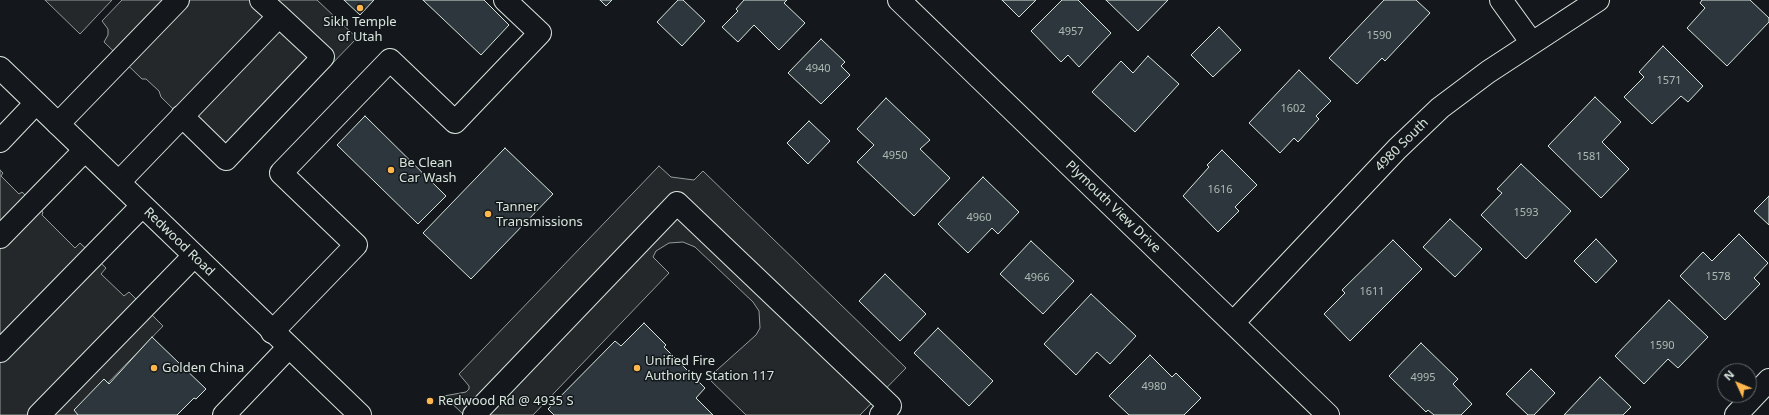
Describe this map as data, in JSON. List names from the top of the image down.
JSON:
{
  "streets": {
    "street": ["4980 South", "Plymouth View Drive", "Redwood Road"]
  },
  "crossings": [
    ["4980 South", "Plymouth View Drive"]
  ],
  "places": [
    "Sikh Temple of Utah",
    "Be Clean Car Wash",
    "Tanner Transmissions",
    "Golden China",
    "Unified Fire Authority Station 117",
    "Redwood Rd @ 4935 S"
  ],
  "house_numbers": [
    "4957",
    "1590",
    "4940",
    "1571",
    "1602",
    "4950",
    "1581",
    "1616",
    "1593",
    "4960",
    "1578",
    "4966",
    "1611",
    "1590",
    "4995",
    "4980"
  ],
  "north": "top left"
}
